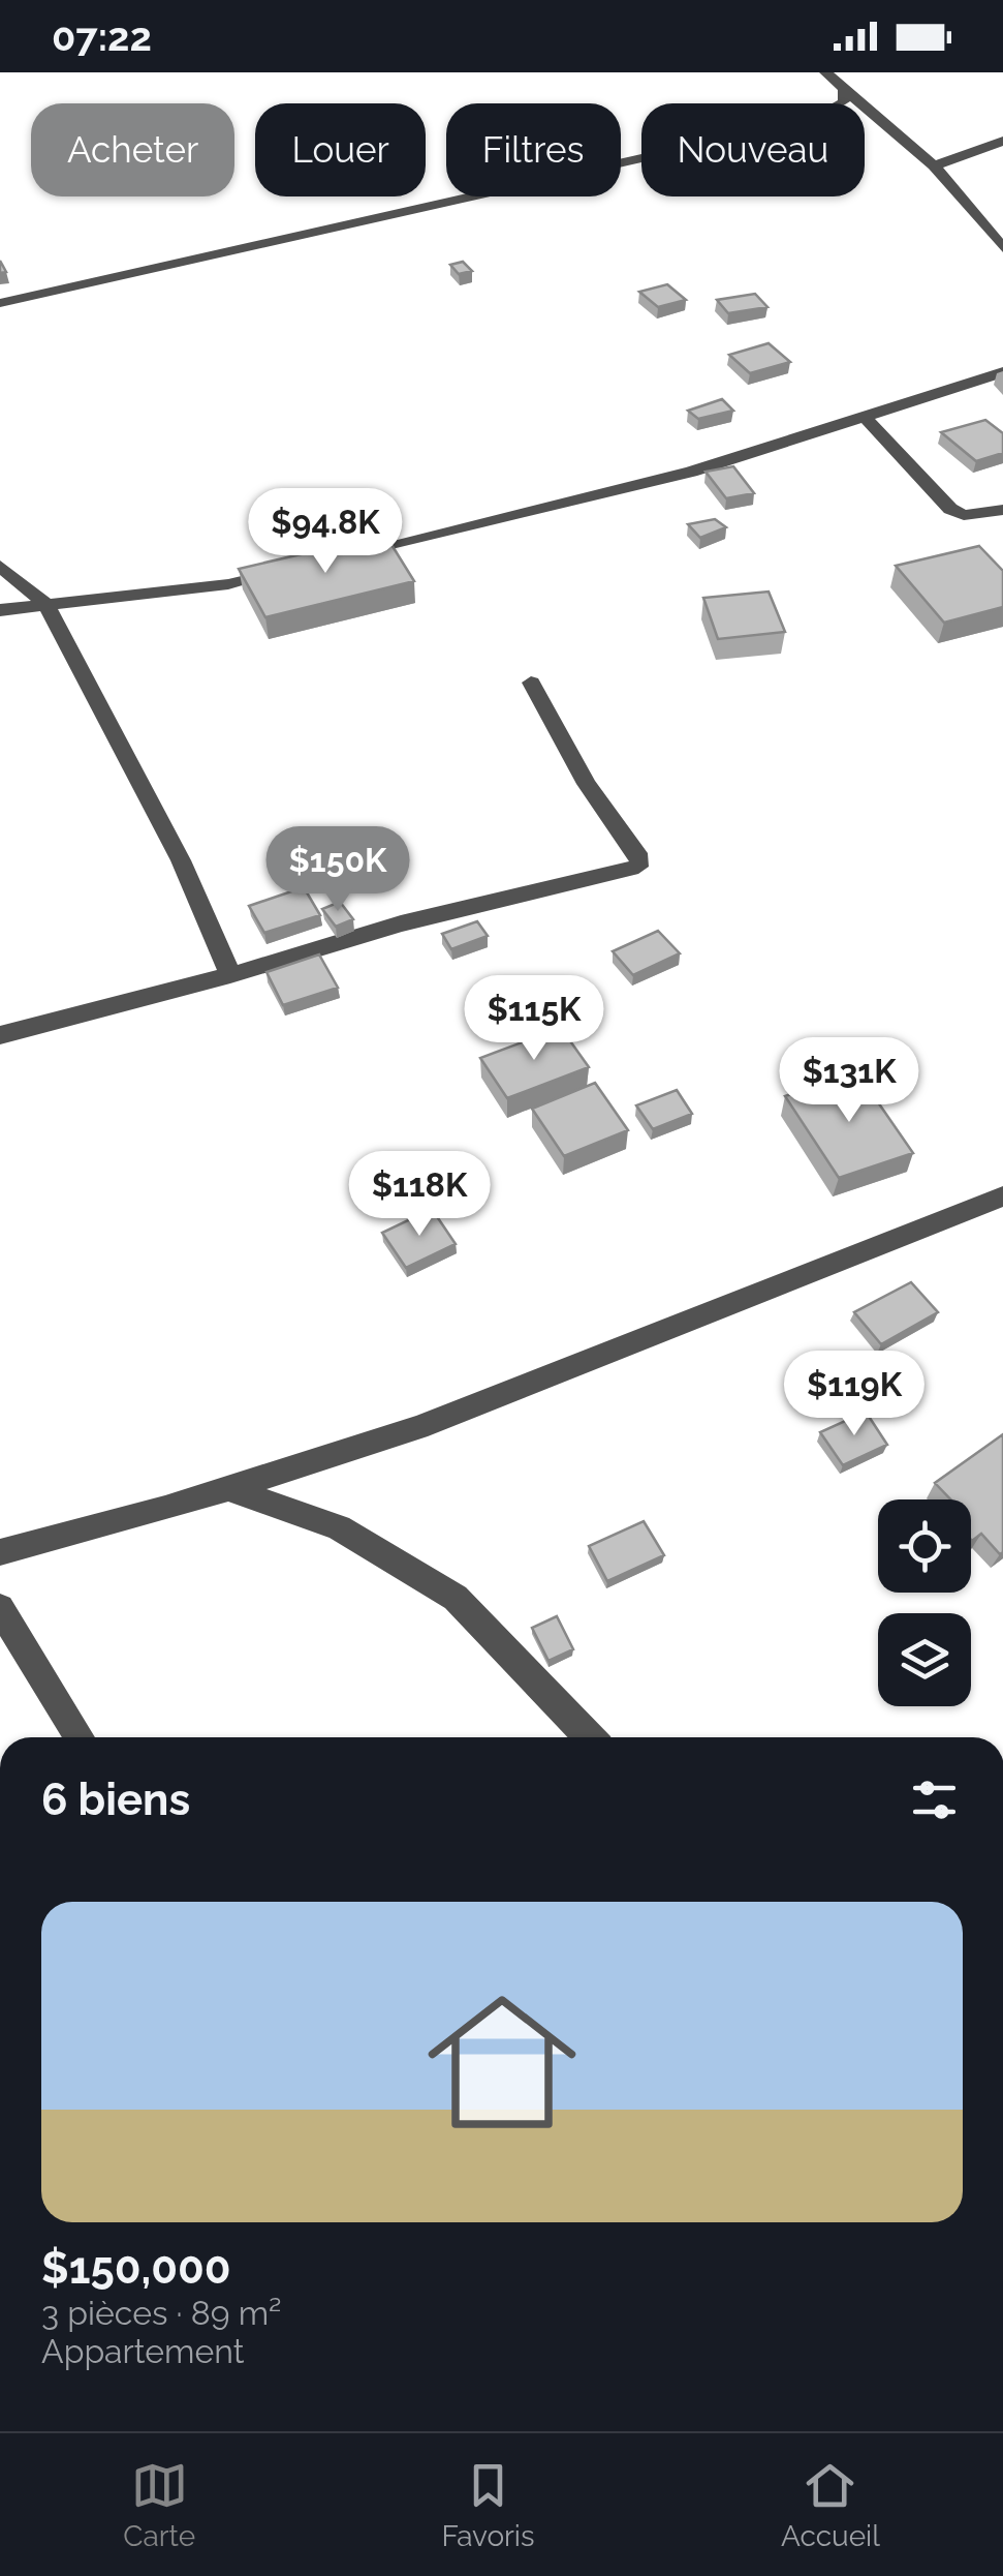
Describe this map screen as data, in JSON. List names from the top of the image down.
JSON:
{
  "page": {
    "status": "07:22",
    "chip": [
      "Acheter",
      "Louer",
      "Filtres",
      "Nouveau"
    ],
    "price": [
      "$94.8K",
      "$150K",
      "$115K",
      "$131K",
      "$118K",
      "$119K"
    ],
    "heading": "6 biens",
    "list": [
      {
        "name": "$150,000",
        "note": "3 pièces · 89 m² · Appartement"
      }
    ],
    "tabs": ["Carte", "Favoris", "Accueil"]
  }
}
